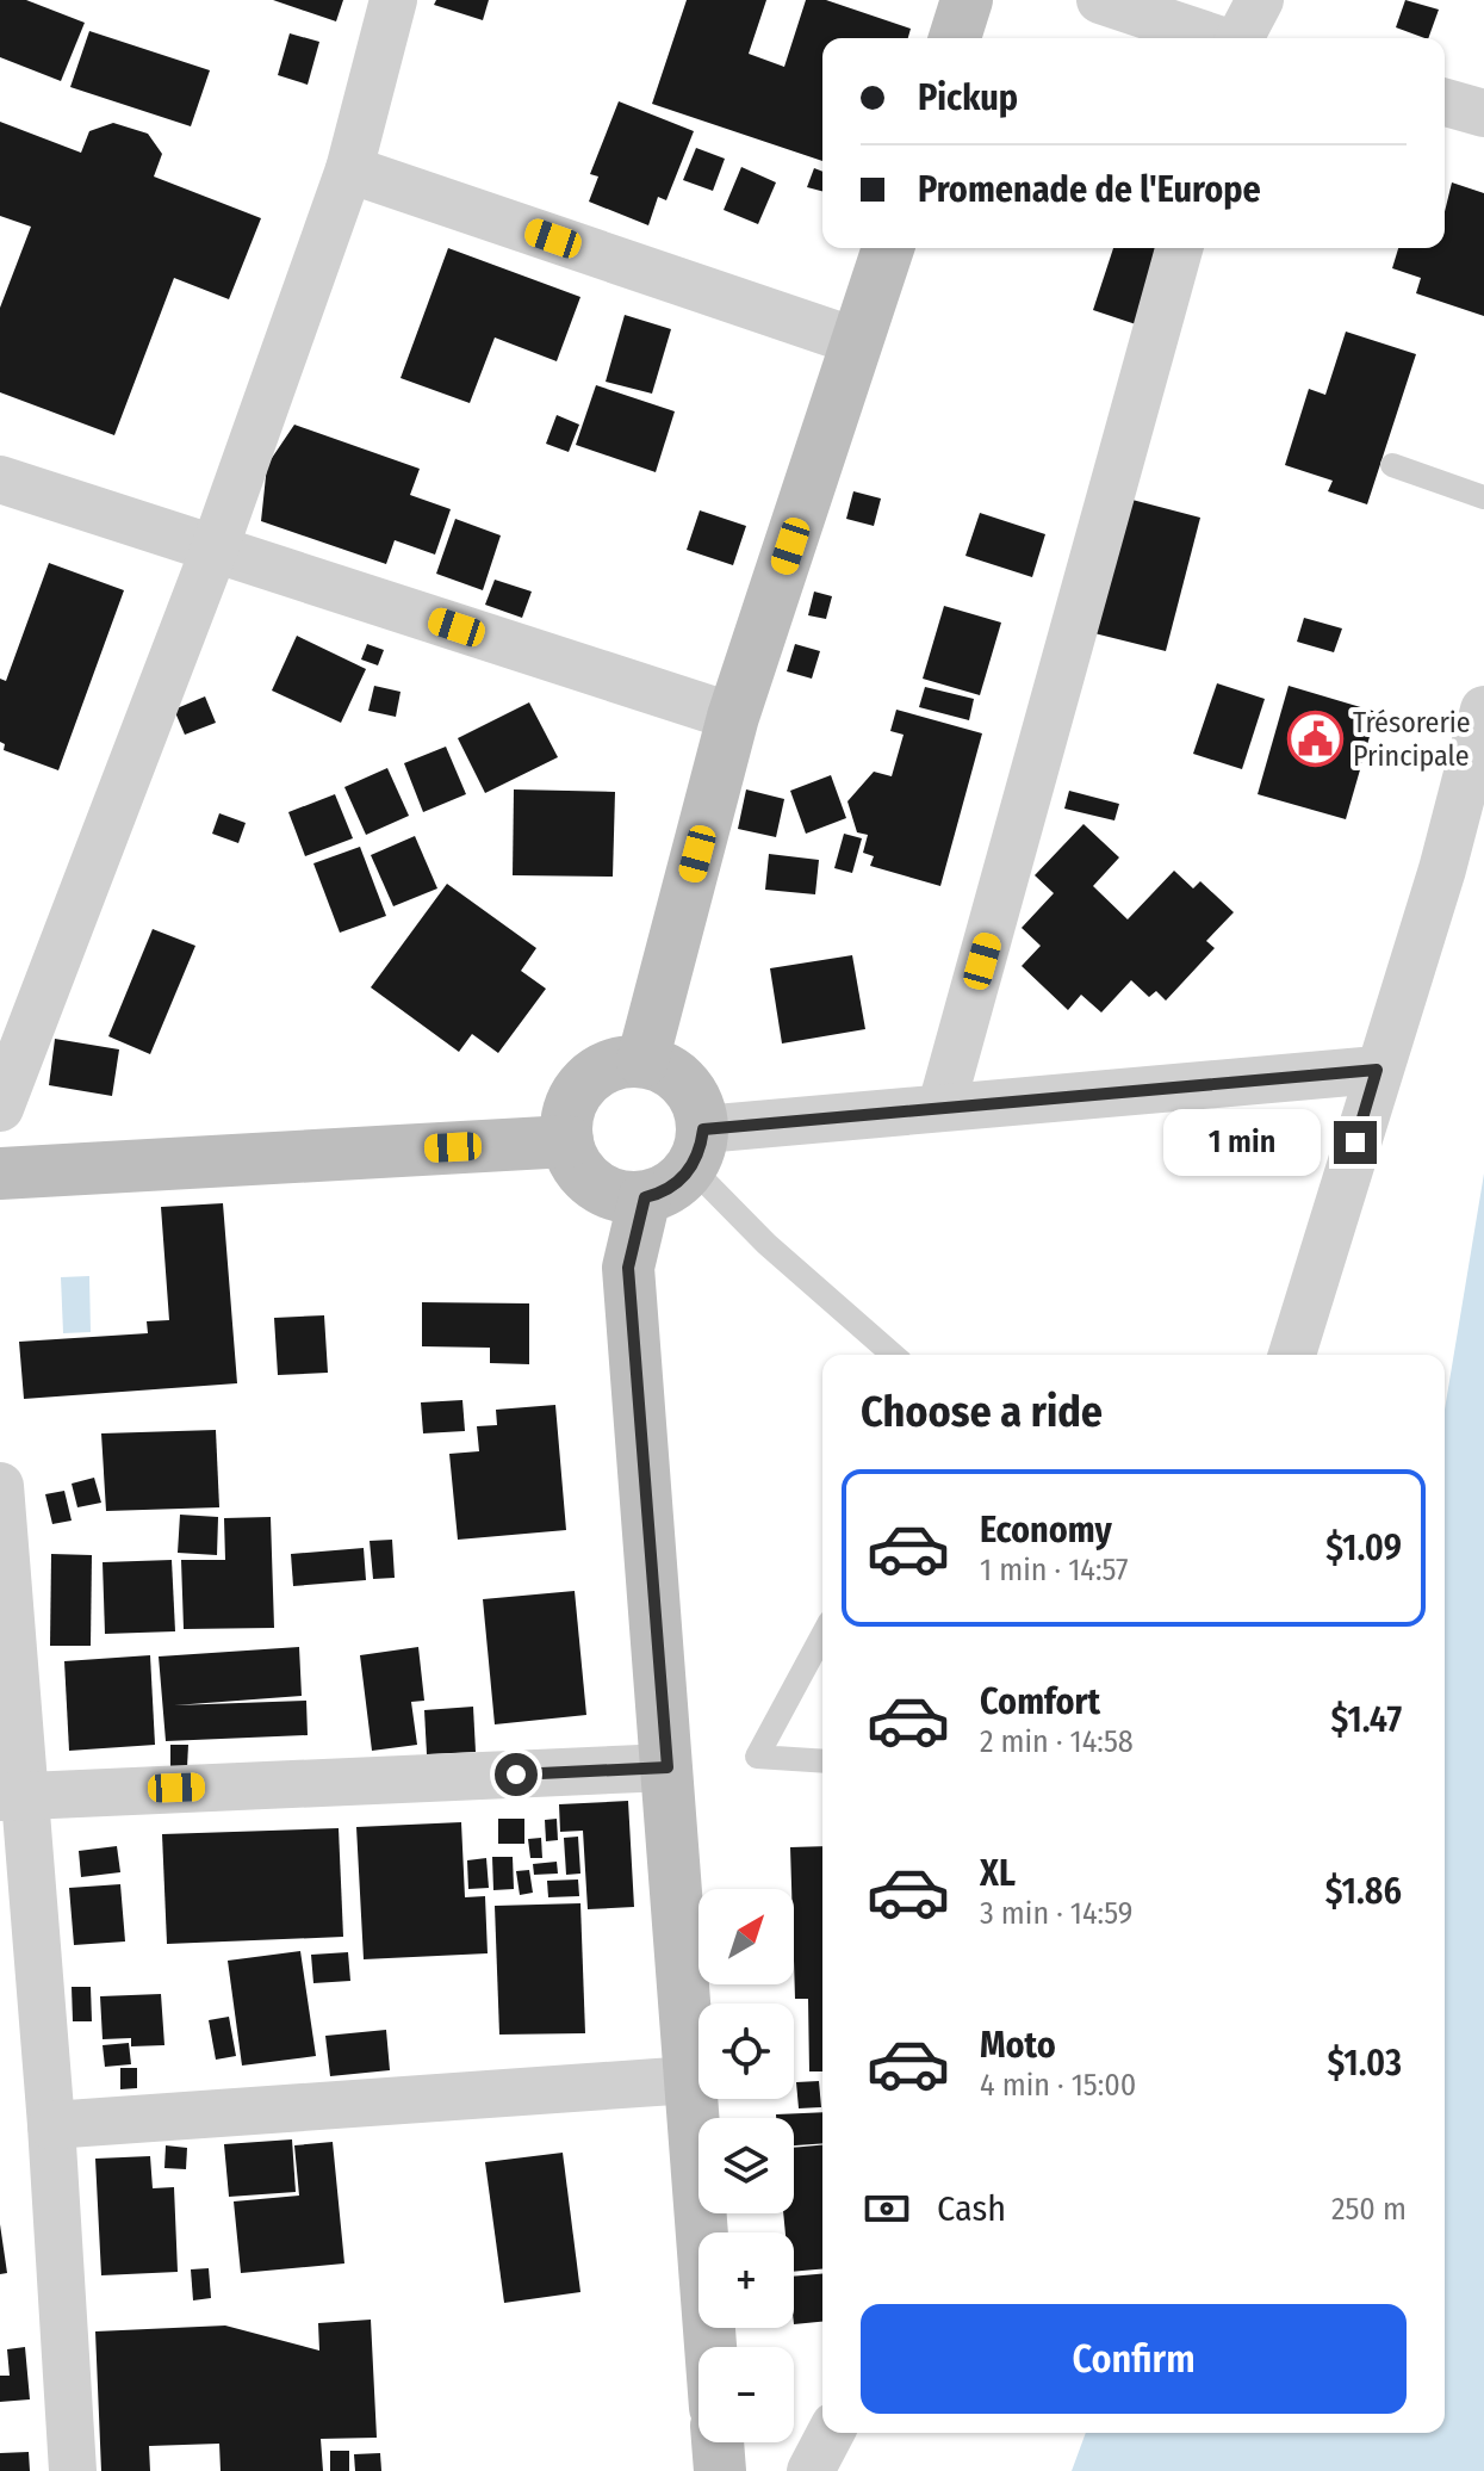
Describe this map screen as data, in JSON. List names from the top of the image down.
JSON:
{
  "places": {
    "public building": ["Trésorerie Principale"]
  },
  "north": "top right",
  "page": {
    "banner": ["Pickup", "Promenade de l'Europe"],
    "bubble": "1 min",
    "heading": "Choose a ride",
    "list": [
      {
        "name": "Economy",
        "note": "1 min · 14:57",
        "value": "$1.09"
      },
      {
        "name": "Comfort",
        "note": "2 min · 14:58",
        "value": "$1.47"
      },
      {
        "name": "XL",
        "note": "3 min · 14:59",
        "value": "$1.86"
      },
      {
        "name": "Moto",
        "note": "4 min · 15:00",
        "value": "$1.03"
      }
    ],
    "map_buttons": ["+", "−"],
    "pay": ["Cash", "250 m"],
    "buttons": "Confirm"
  }
}
